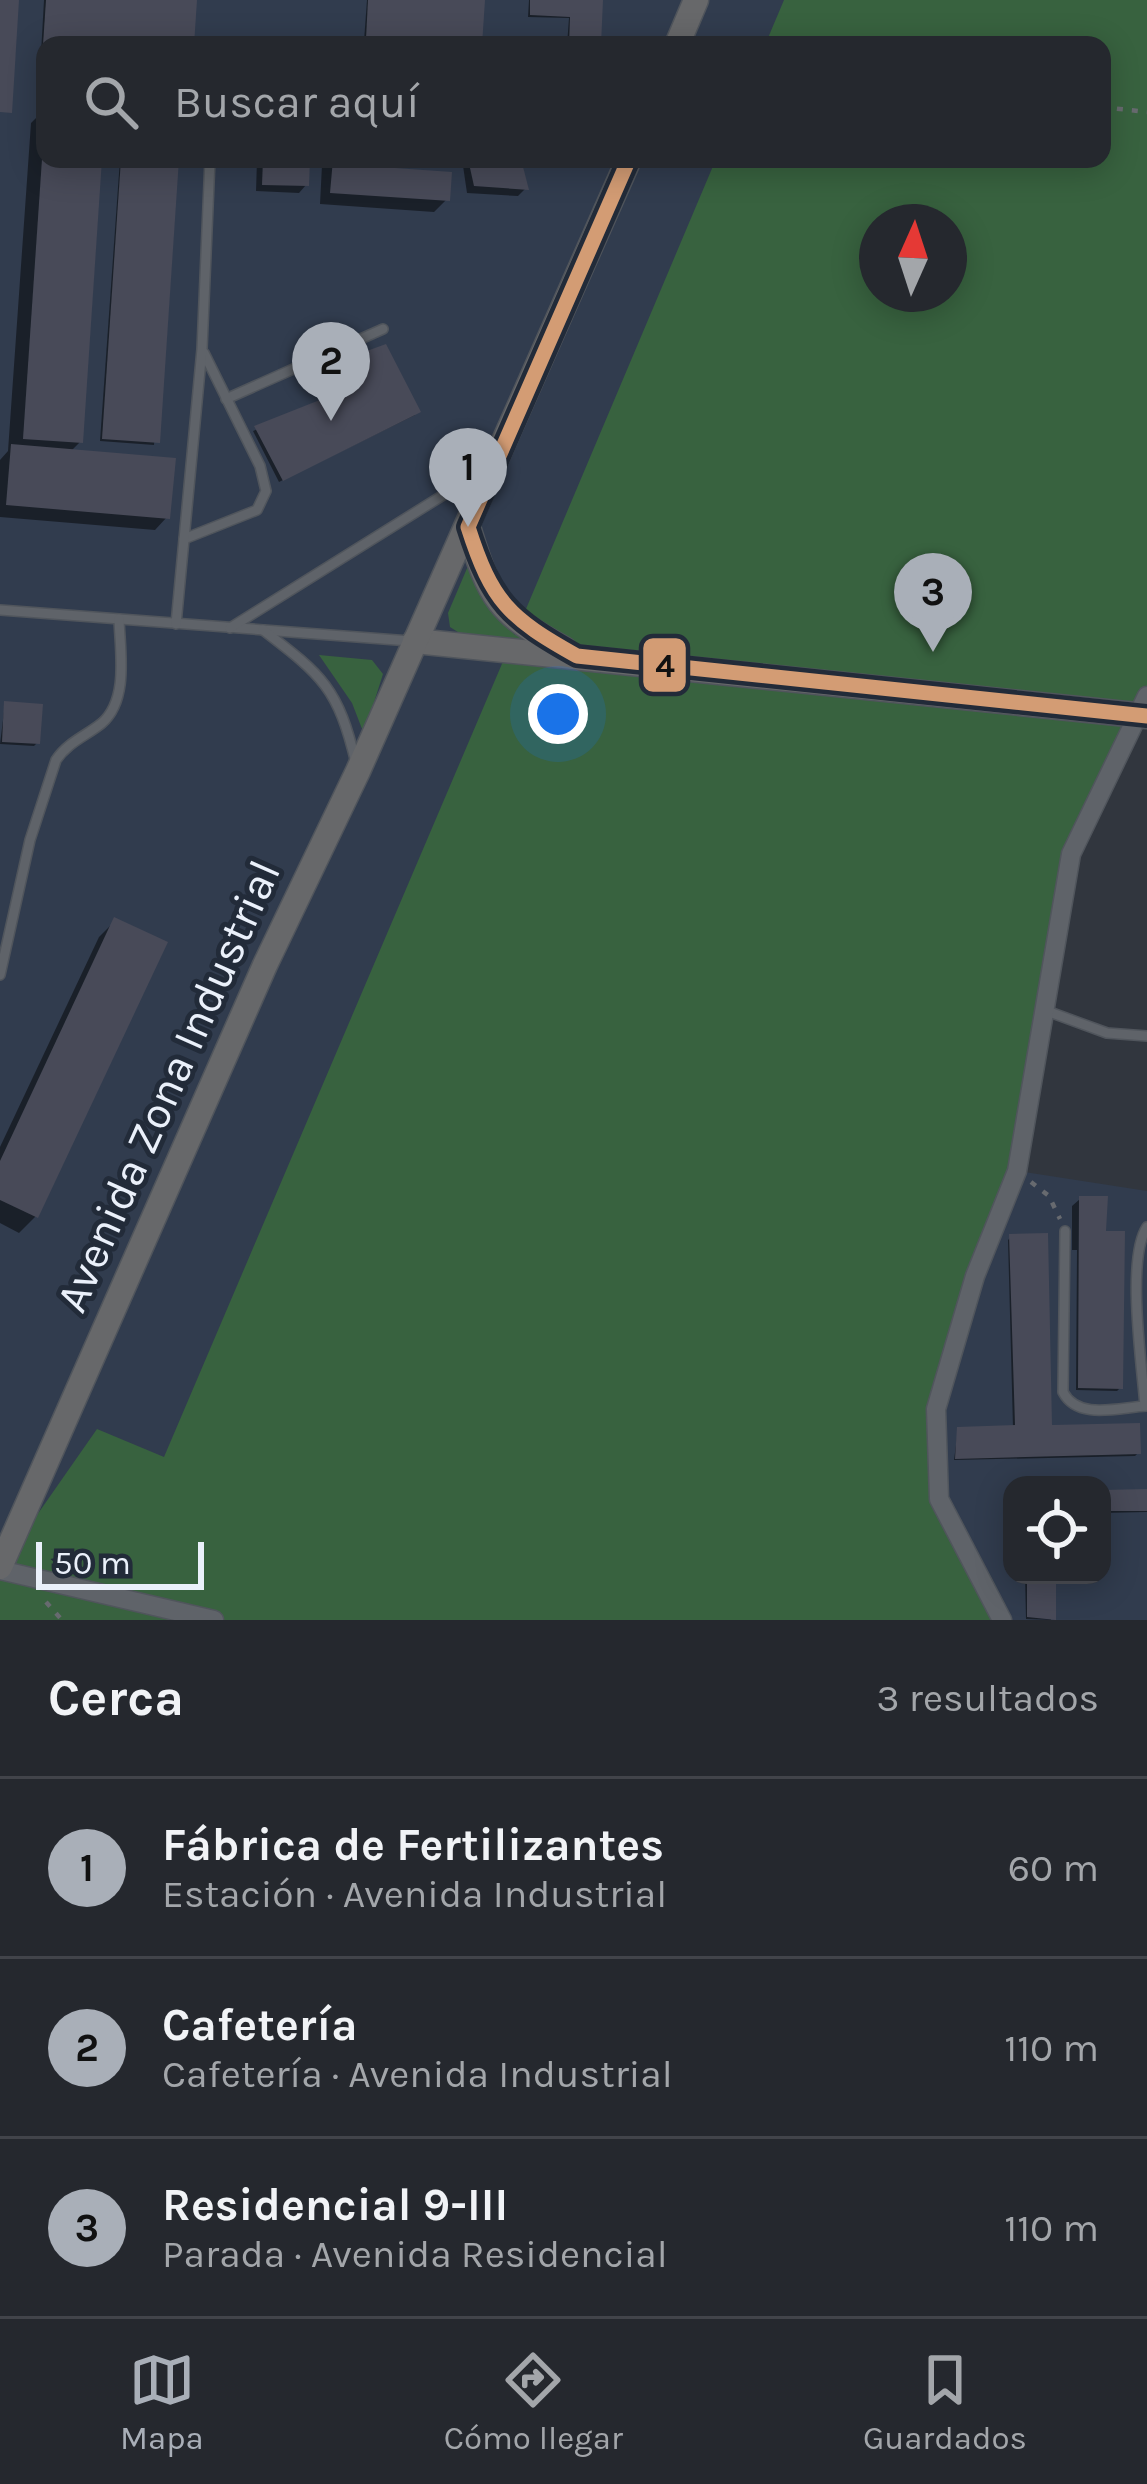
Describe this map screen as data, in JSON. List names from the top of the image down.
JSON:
{
  "streets": {
    "main road": ["Avenida Zona Industrial"]
  },
  "lines": ["transit line 4"],
  "scale_bar": "50 m",
  "north": "top",
  "page": {
    "search": "Buscar aquí",
    "pins": ["2", "1", "3"],
    "scale": "50 m",
    "heading": ["Cerca", "3 resultados"],
    "list": [
      {
        "mark": "1",
        "name": "Fábrica de Fertilizantes",
        "note": "Estación · Avenida Industrial",
        "value": "60 m"
      },
      {
        "mark": "2",
        "name": "Cafetería",
        "note": "Cafetería · Avenida Industrial",
        "value": "110 m"
      },
      {
        "mark": "3",
        "name": "Residencial 9-III",
        "note": "Parada · Avenida Residencial",
        "value": "110 m"
      }
    ],
    "nav": ["Mapa", "Cómo llegar", "Guardados"]
  }
}
